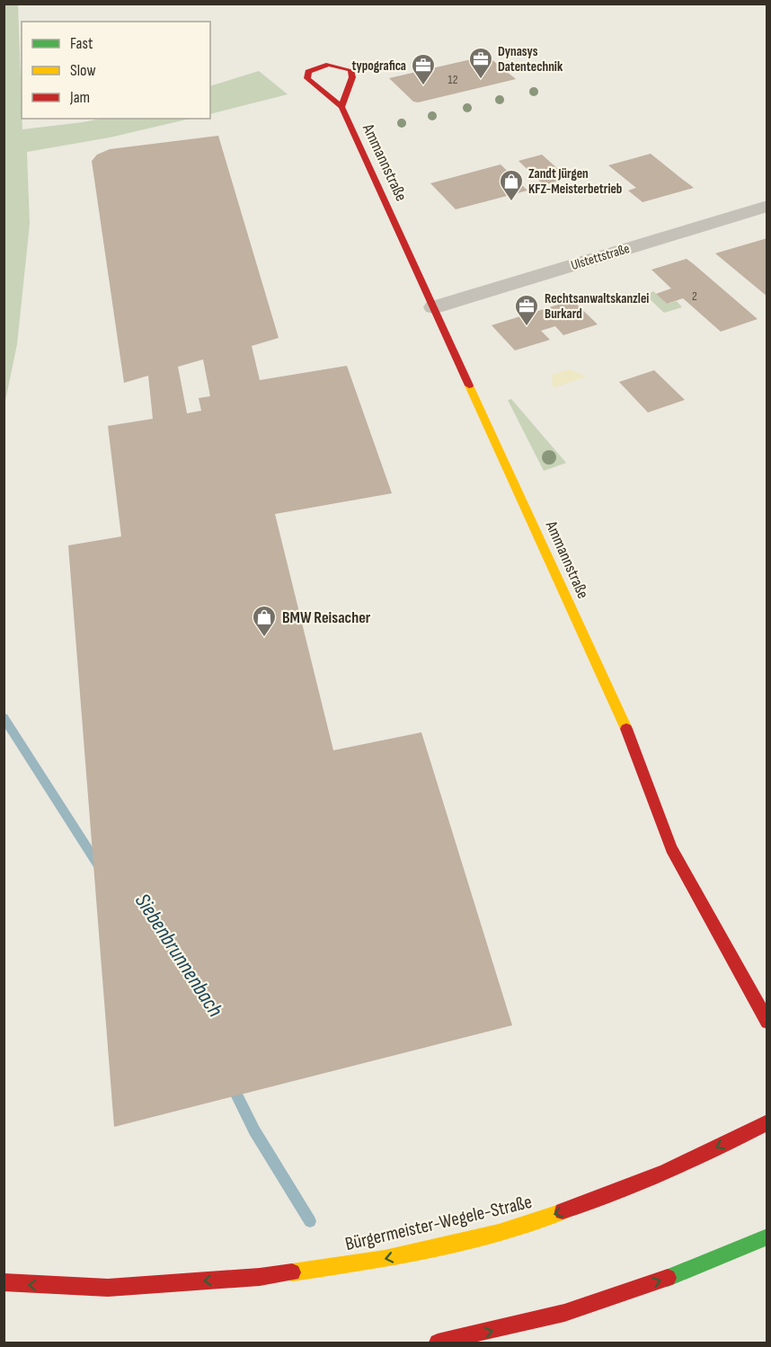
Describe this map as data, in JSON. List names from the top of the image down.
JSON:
{
  "streets": {
    "street": ["Ammannstraße", "Ulstettstraße", "Bürgermeister-Wegele-Straße"]
  },
  "crossings": [
    ["Ammannstraße", "Ulstettstraße"]
  ],
  "water": ["Siebenbrunnenbach"],
  "places": {
    "office": ["Dynasys Datentechnik", "typografica", "Rechtsanwaltskanzlei Burkard"],
    "shop": ["Zandt Jürgen KFZ-Meisterbetrieb", "BMW Reisacher"]
  },
  "house_numbers": ["12", "2"],
  "legend": ["Fast", "Slow", "Jam"]
}
